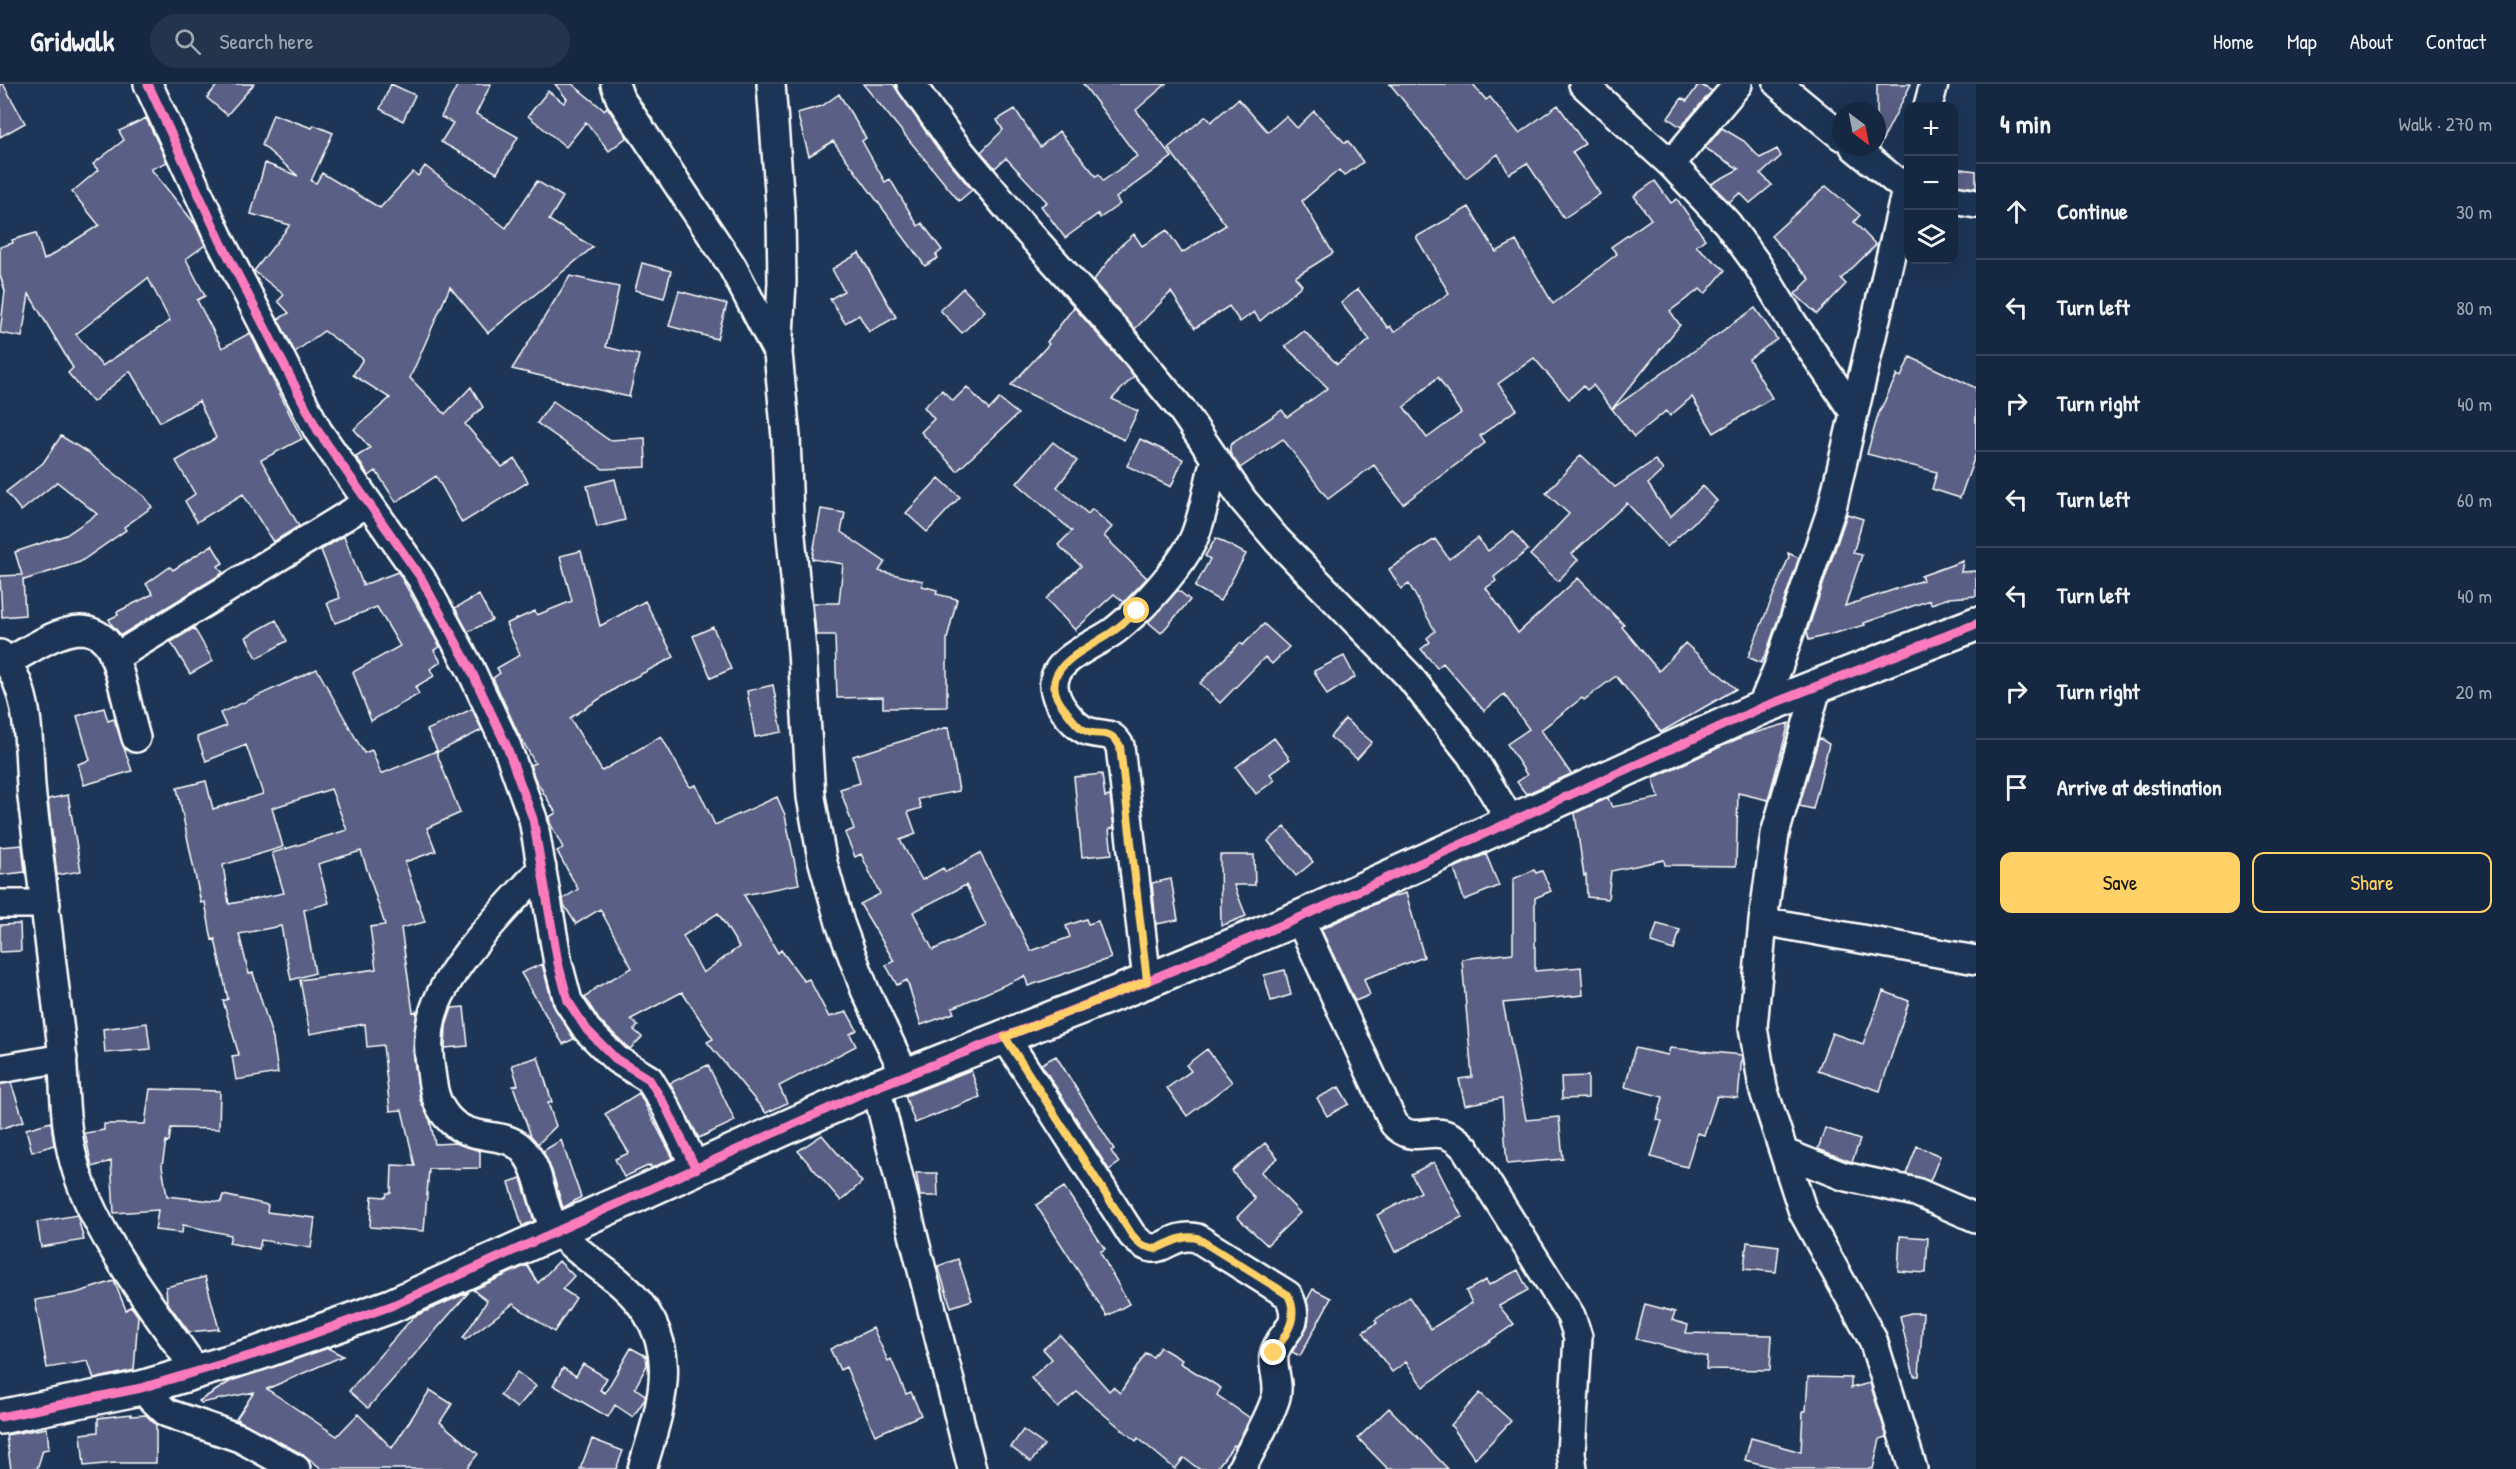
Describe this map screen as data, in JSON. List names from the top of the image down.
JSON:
{
  "north": "bottom right",
  "page": {
    "header": "Gridwalk",
    "search": "Search here",
    "nav": [
      "Home",
      "Map",
      "About",
      "Contact"
    ],
    "heading": ["4 min", "Walk · 270 m"],
    "map_buttons": ["+", "−"],
    "list": [
      ["Continue", "30 m"],
      ["Turn left", "80 m"],
      ["Turn right", "40 m"],
      ["Turn left", "60 m"],
      ["Turn left", "40 m"],
      ["Turn right", "20 m"],
      "Arrive at destination"
    ],
    "buttons": ["Save", "Share"]
  }
}
